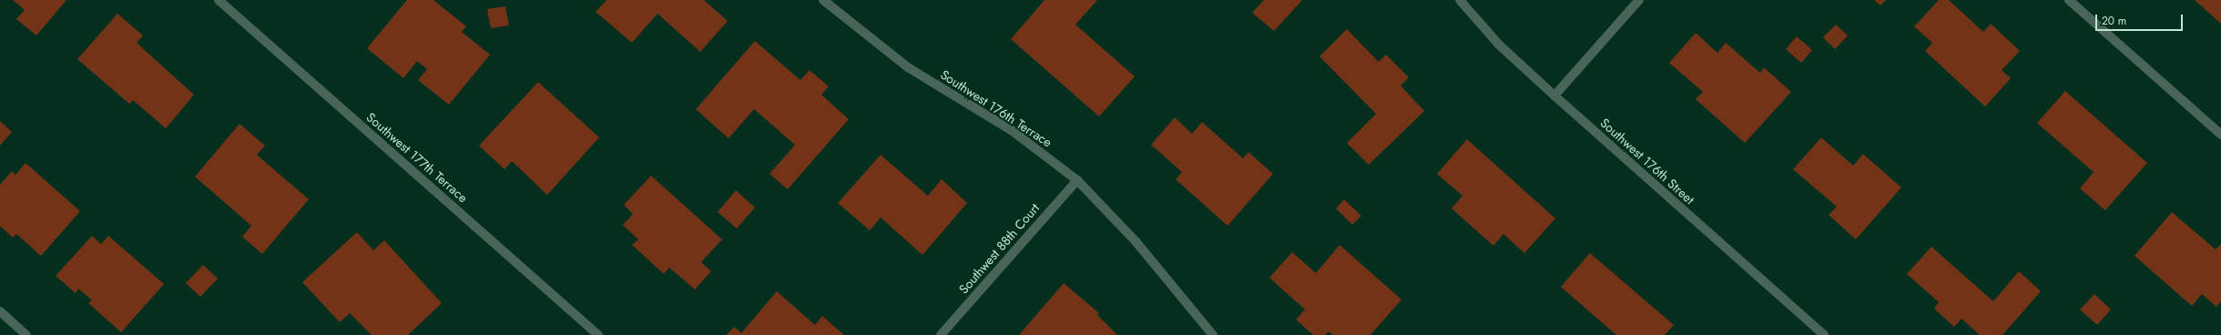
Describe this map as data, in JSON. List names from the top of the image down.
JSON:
{
  "streets": {
    "street": [
      "Southwest 176th Terrace",
      "Southwest 177th Terrace",
      "Southwest 176th Street",
      "Southwest 88th Court"
    ]
  },
  "crossings": [
    ["Southwest 176th Terrace", "Southwest 88th Court"]
  ],
  "scale_bar": "20 m"
}
